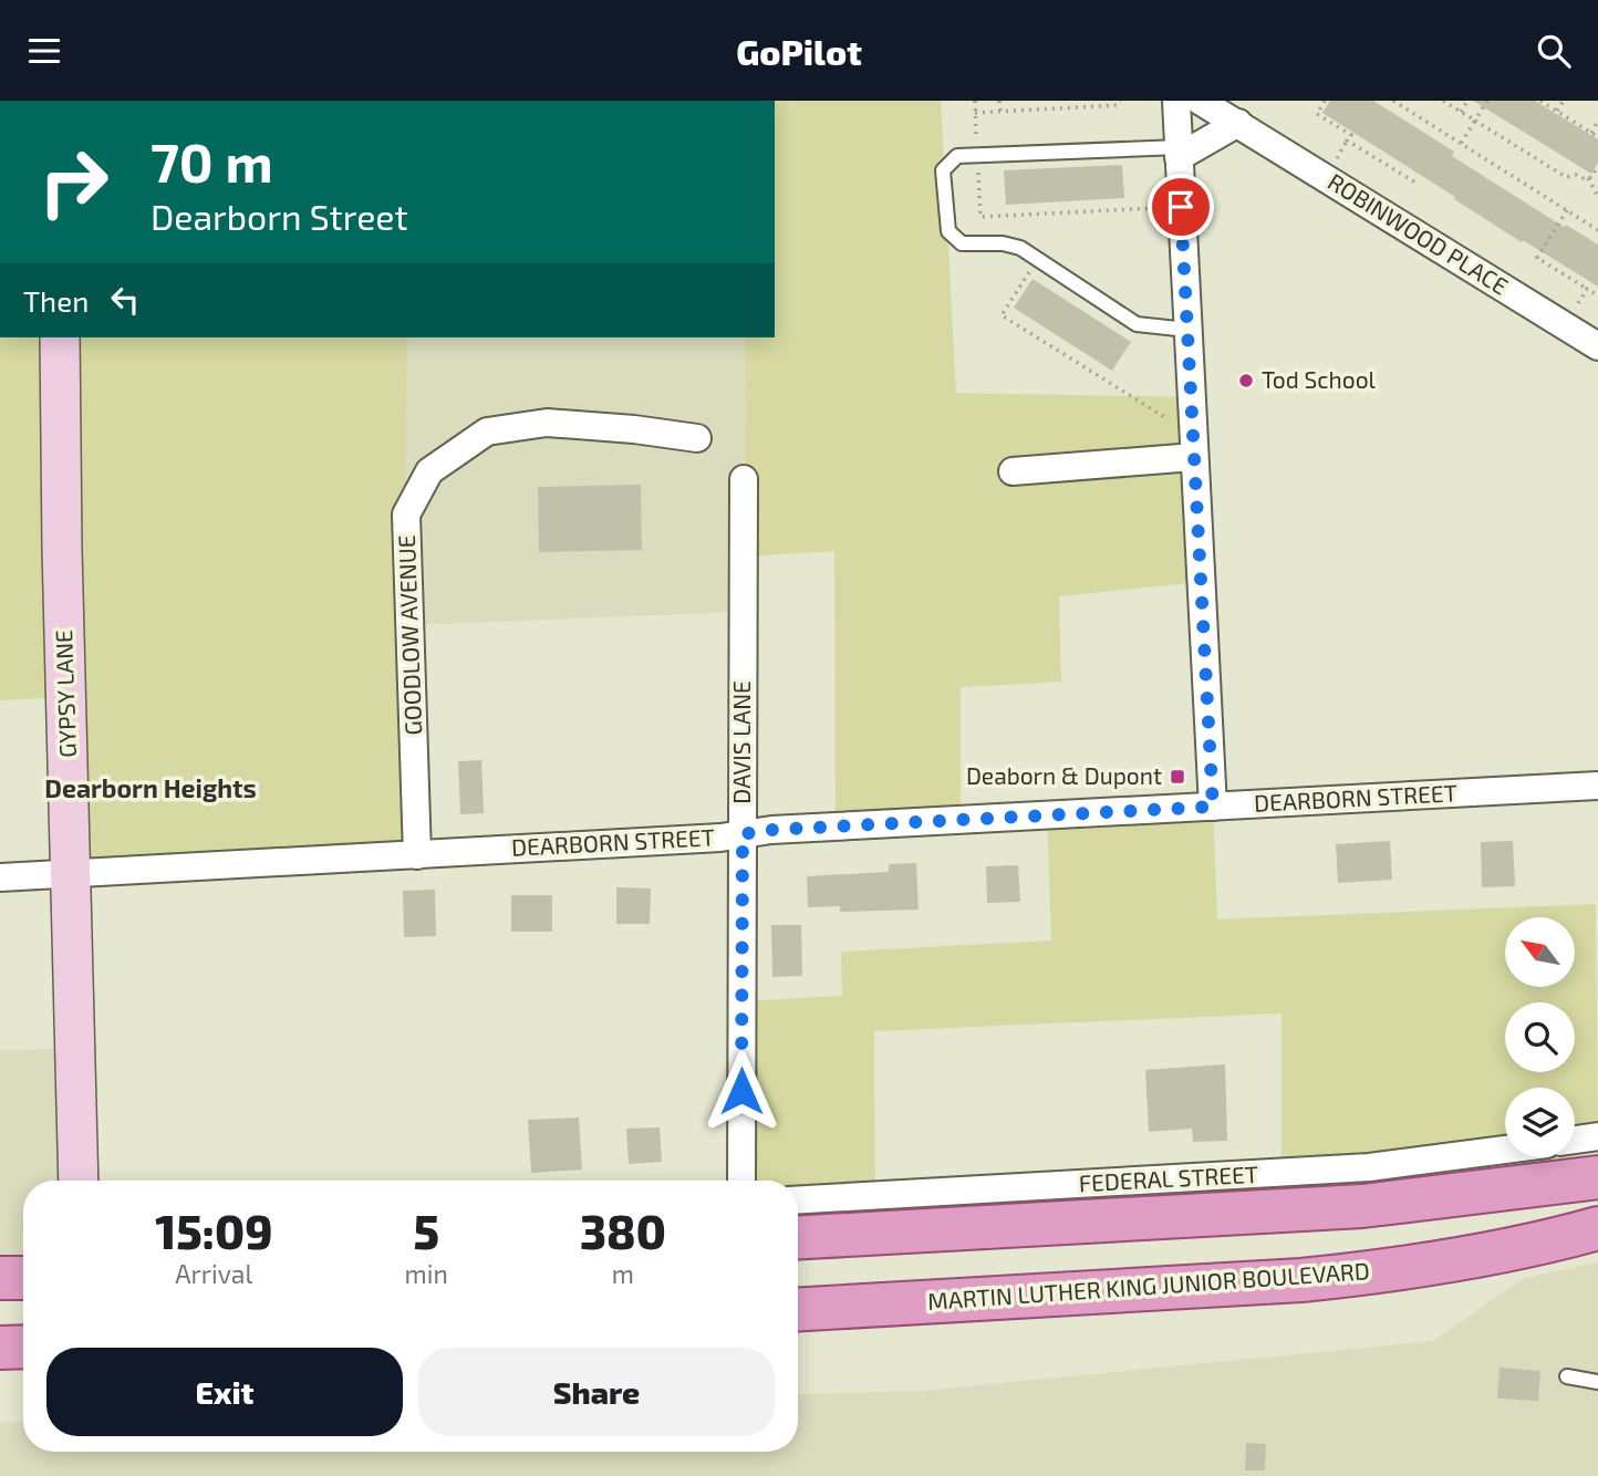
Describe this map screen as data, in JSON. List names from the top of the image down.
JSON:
{
  "streets": {
    "main road": ["GYPSY LANE", "MARTIN LUTHER KING JUNIOR BOULEVARD"],
    "street": [
      "ROBINWOOD PLACE",
      "GOODLOW AVENUE",
      "DAVIS LANE",
      "DEARBORN STREET",
      "FEDERAL STREET"
    ]
  },
  "crossings": [
    ["GOODLOW AVENUE", "DEARBORN STREET"],
    ["GYPSY LANE", "DEARBORN STREET"],
    ["DAVIS LANE", "DEARBORN STREET"]
  ],
  "districts": ["Dearborn Heights"],
  "places": {
    "other": ["Tod School"],
    "transit": ["Deaborn & Dupont"]
  },
  "north": "top left",
  "page": {
    "header": "GoPilot",
    "turn": ["70 m", "Dearborn Street"],
    "then": "Then",
    "eta": [
      "15:09",
      "Arrival",
      "5",
      "min",
      "380",
      "m"
    ],
    "buttons": ["Exit", "Share"]
  }
}
